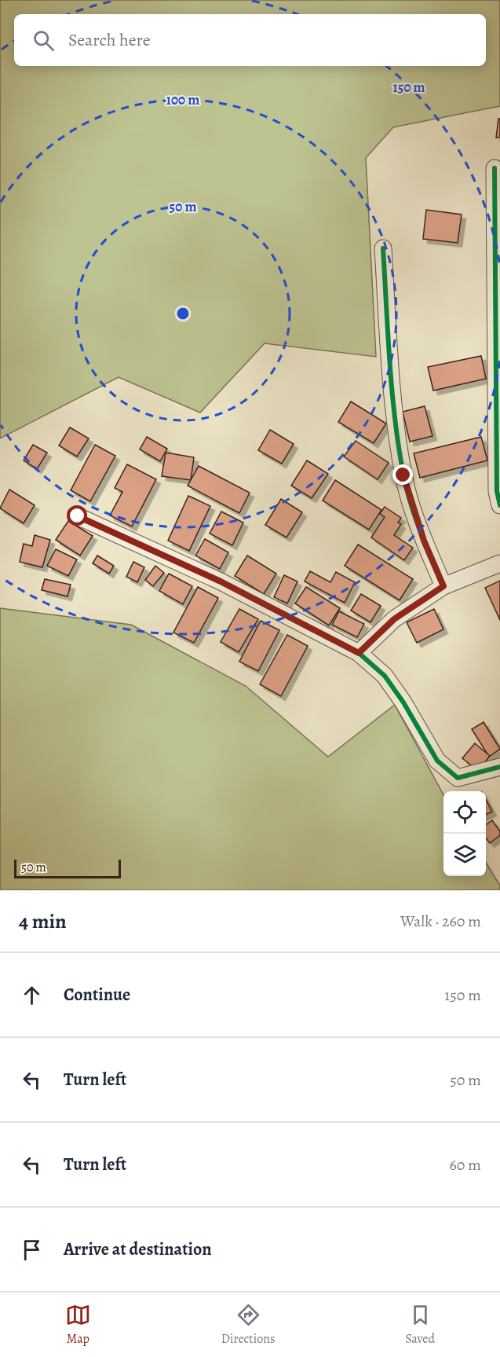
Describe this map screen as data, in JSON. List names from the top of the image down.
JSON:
{
  "scale_bar": "50 m",
  "page": {
    "search": "Search here",
    "scale": "50 m",
    "heading": ["4 min", "Walk · 260 m"],
    "list": [
      ["Continue", "150 m"],
      ["Turn left", "50 m"],
      ["Turn left", "60 m"],
      "Arrive at destination"
    ],
    "nav": ["Map", "Directions", "Saved"]
  },
  "rings": ["150 m", "100 m", "50 m"]
}
